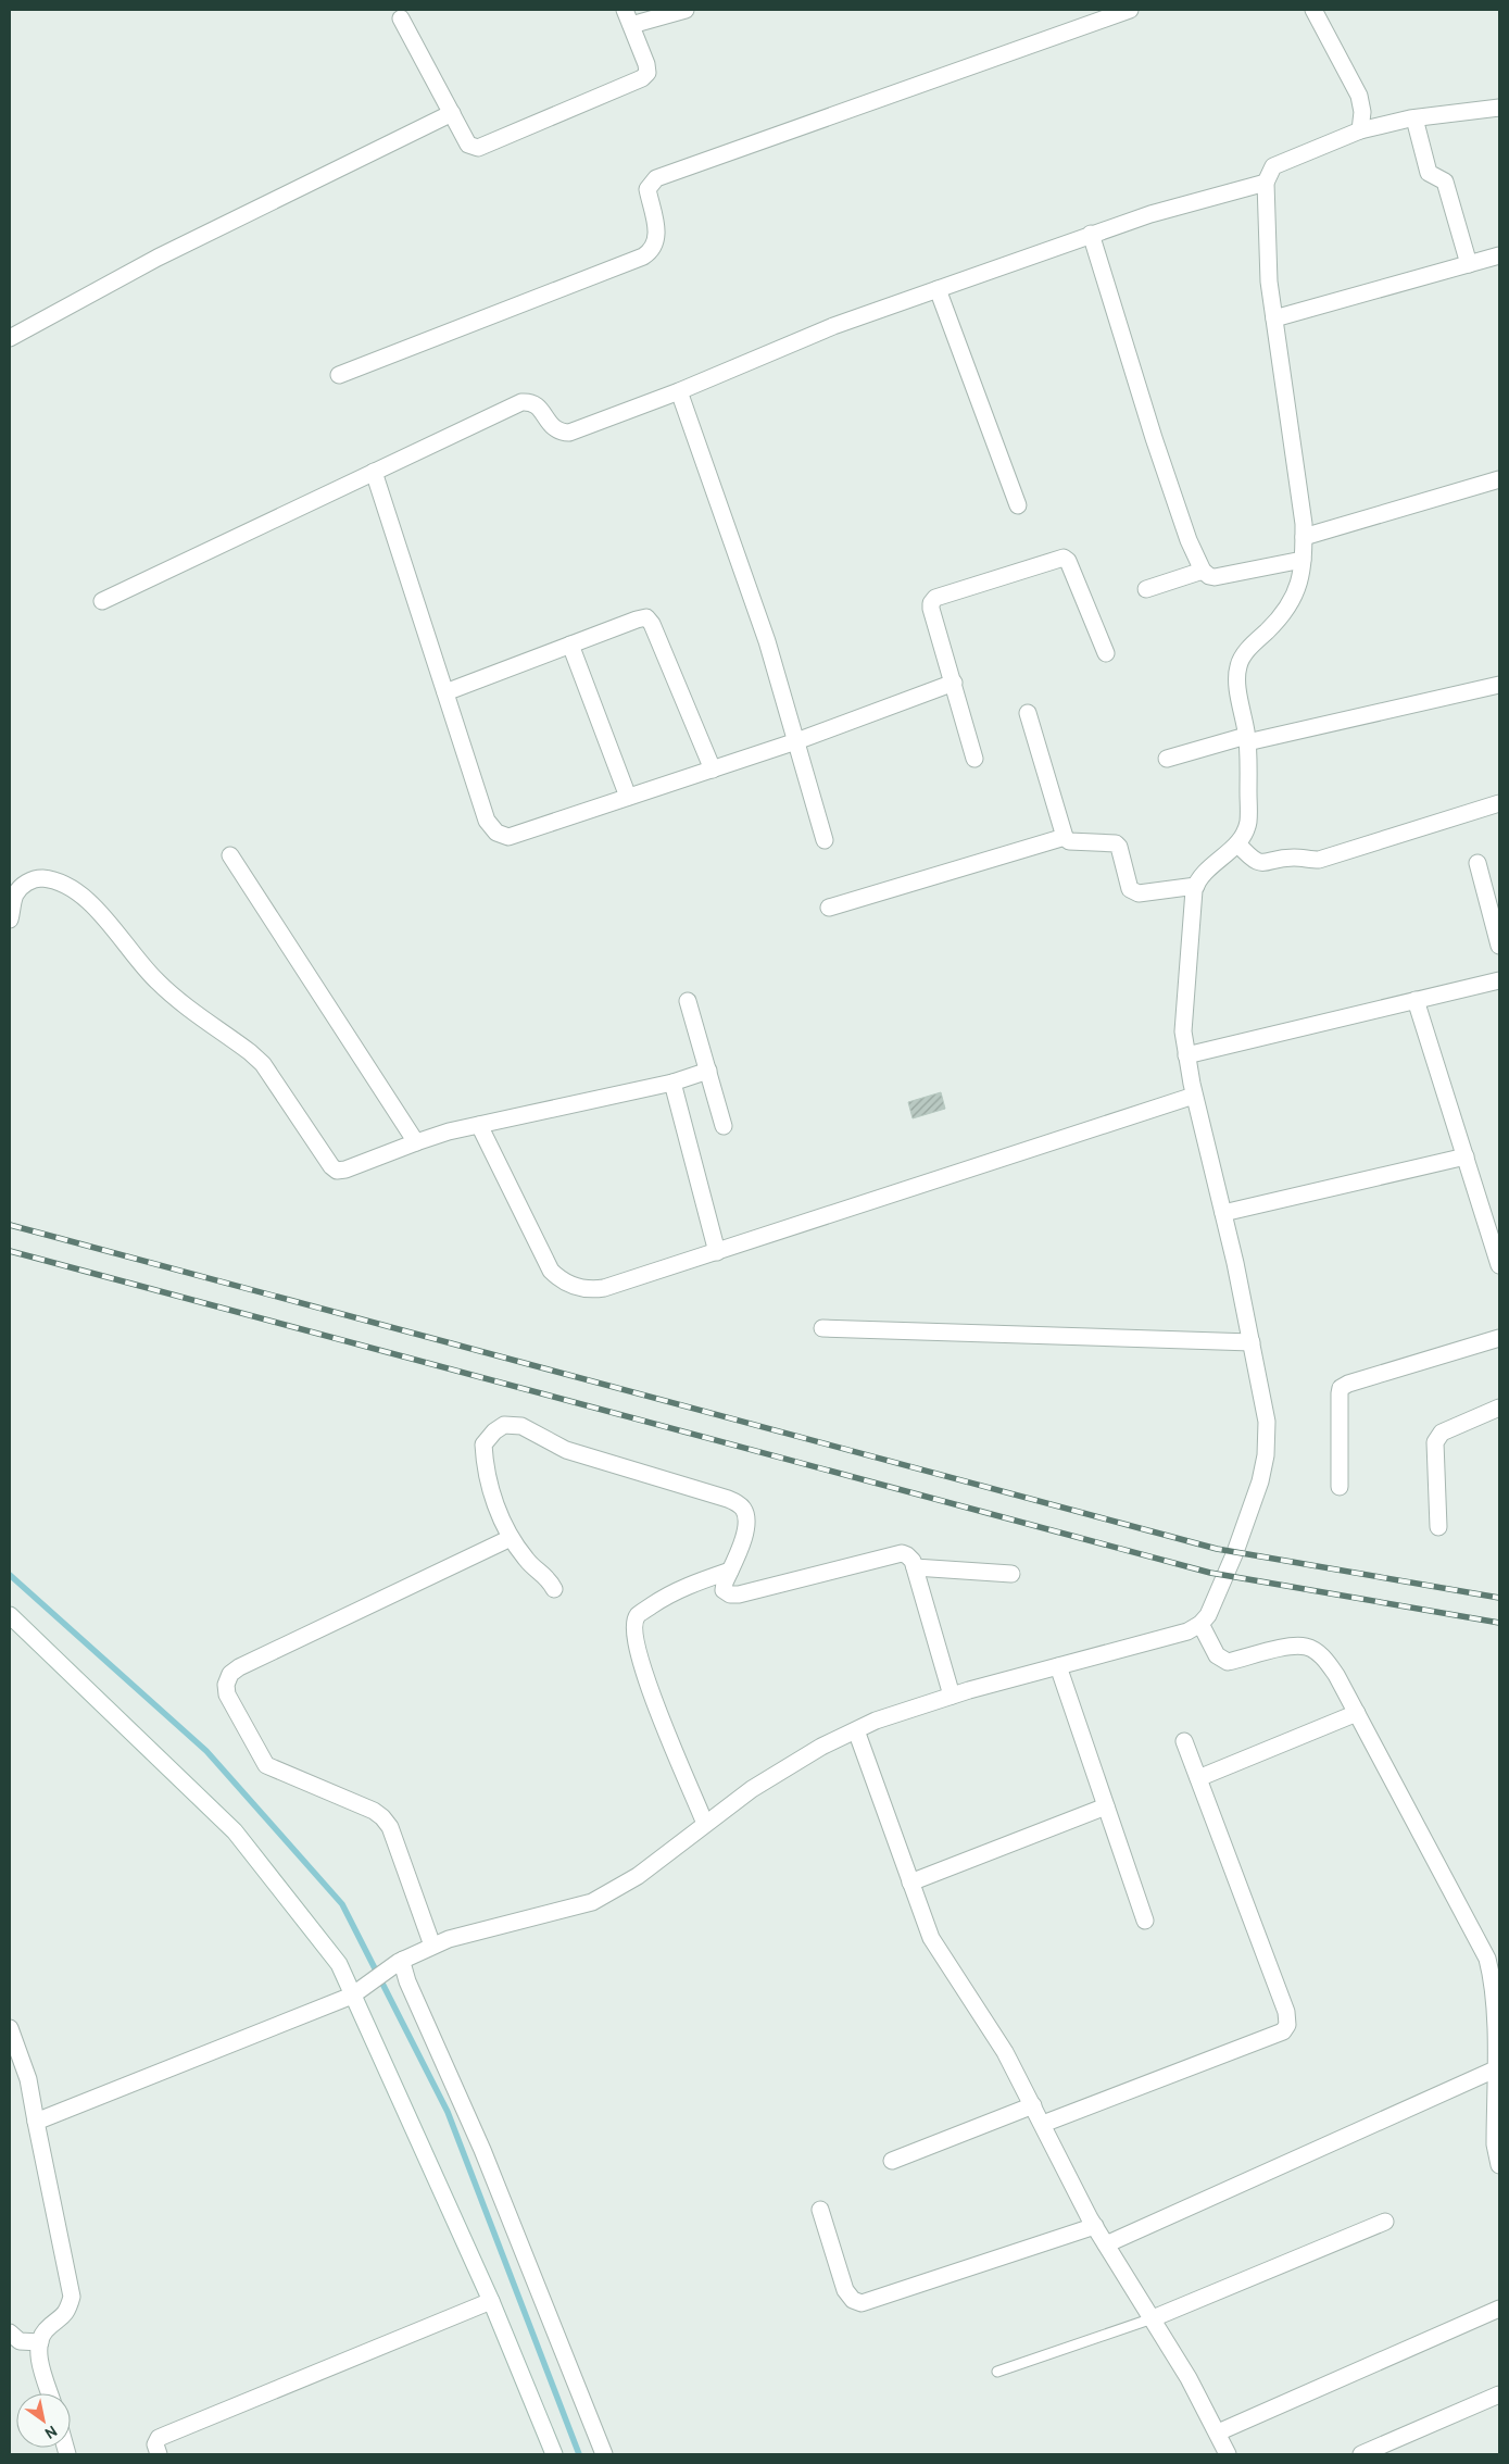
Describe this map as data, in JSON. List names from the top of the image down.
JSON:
{
  "north": "bottom right"
}
